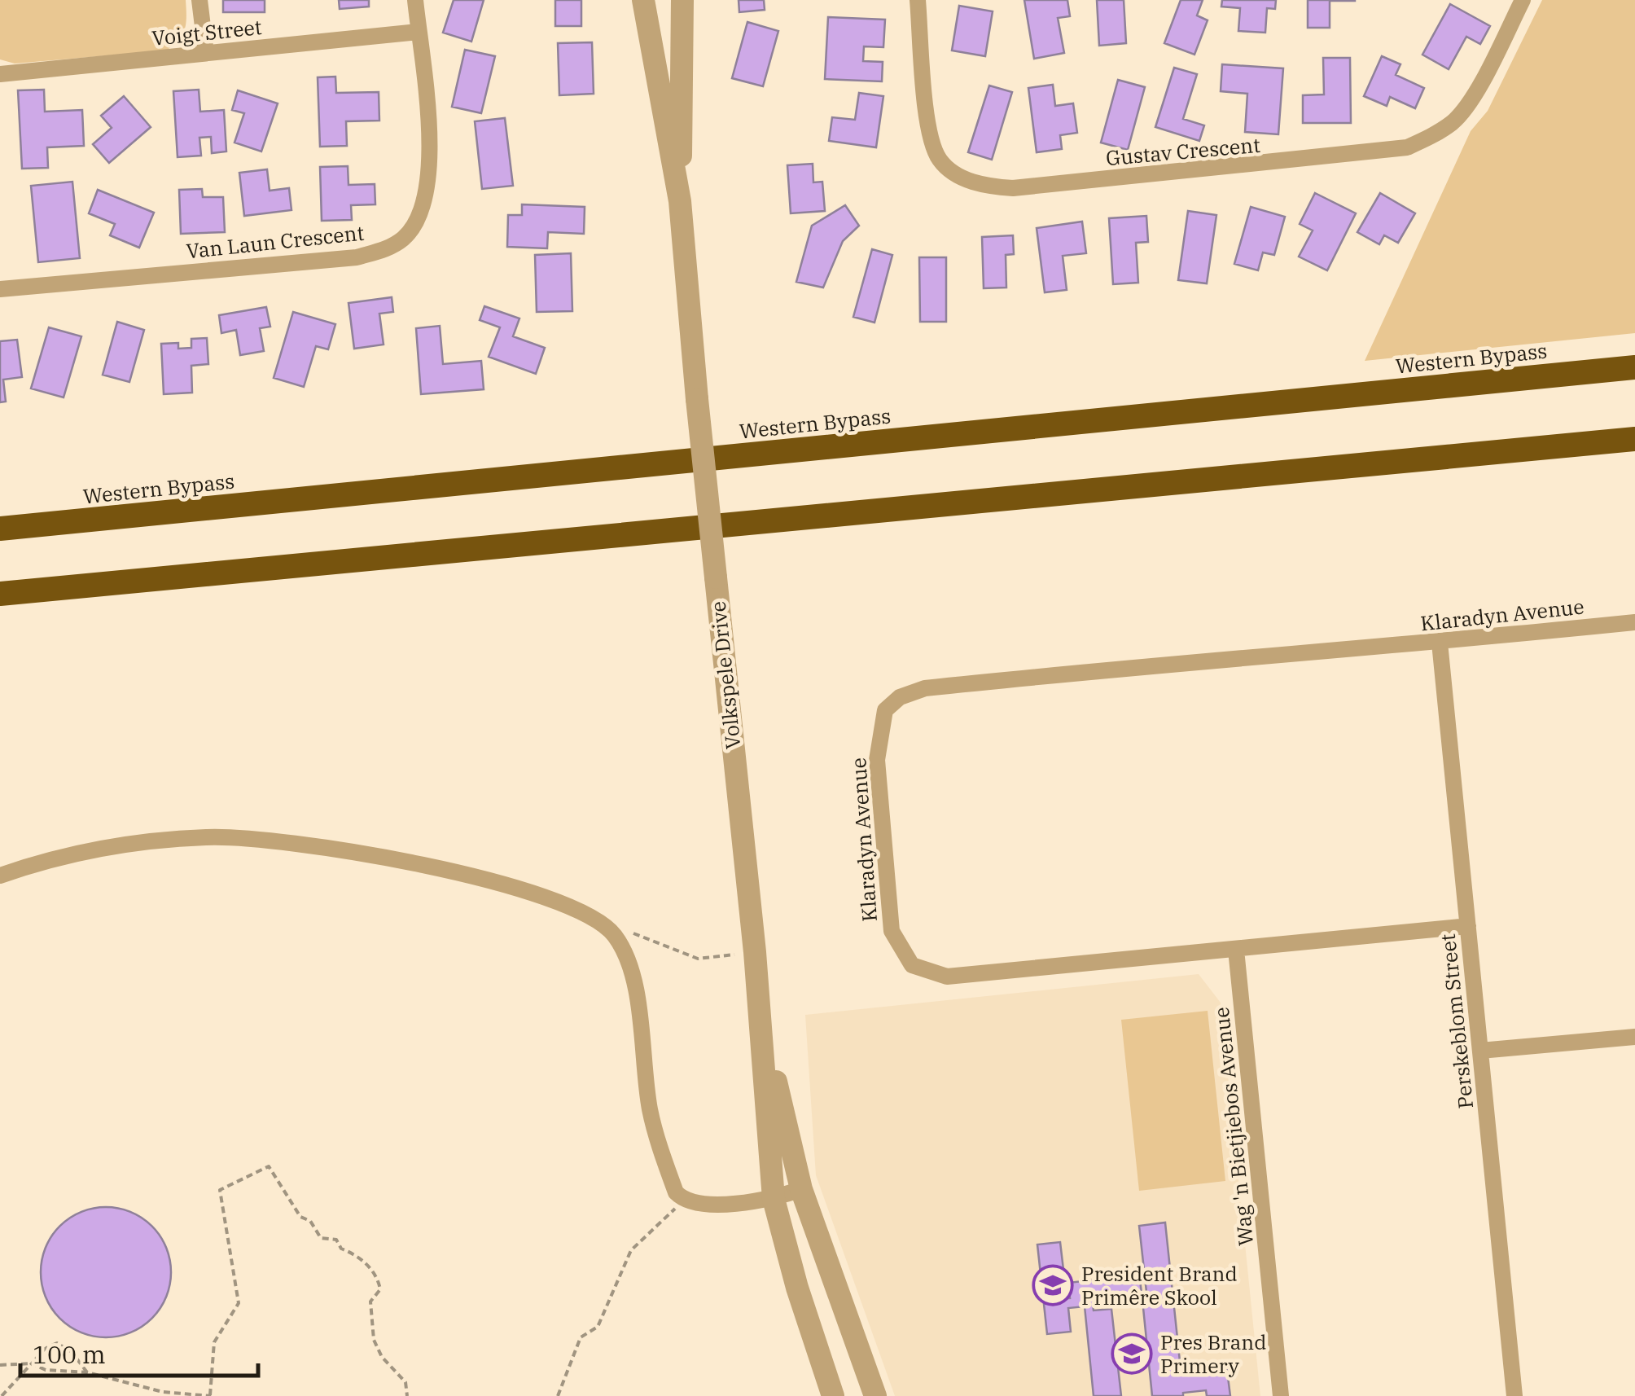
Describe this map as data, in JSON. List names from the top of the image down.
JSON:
{
  "streets": {
    "highway": ["Western Bypass"],
    "street": [
      "Voigt Street",
      "Gustav Crescent",
      "Van Laun Crescent",
      "Klaradyn Avenue",
      "Volkspele Drive",
      "Perskeblom Street",
      "Wag 'n Bietjiebos Avenue"
    ]
  },
  "crossings": [
    ["Voigt Street", "Van Laun Crescent"],
    ["Klaradyn Avenue", "Perskeblom Street"],
    ["Klaradyn Avenue", "Wag 'n Bietjiebos Avenue"]
  ],
  "places": {
    "school or university": ["President Brand Primêre Skool", "Pres Brand Primery"]
  },
  "scale_bar": "100 m"
}
